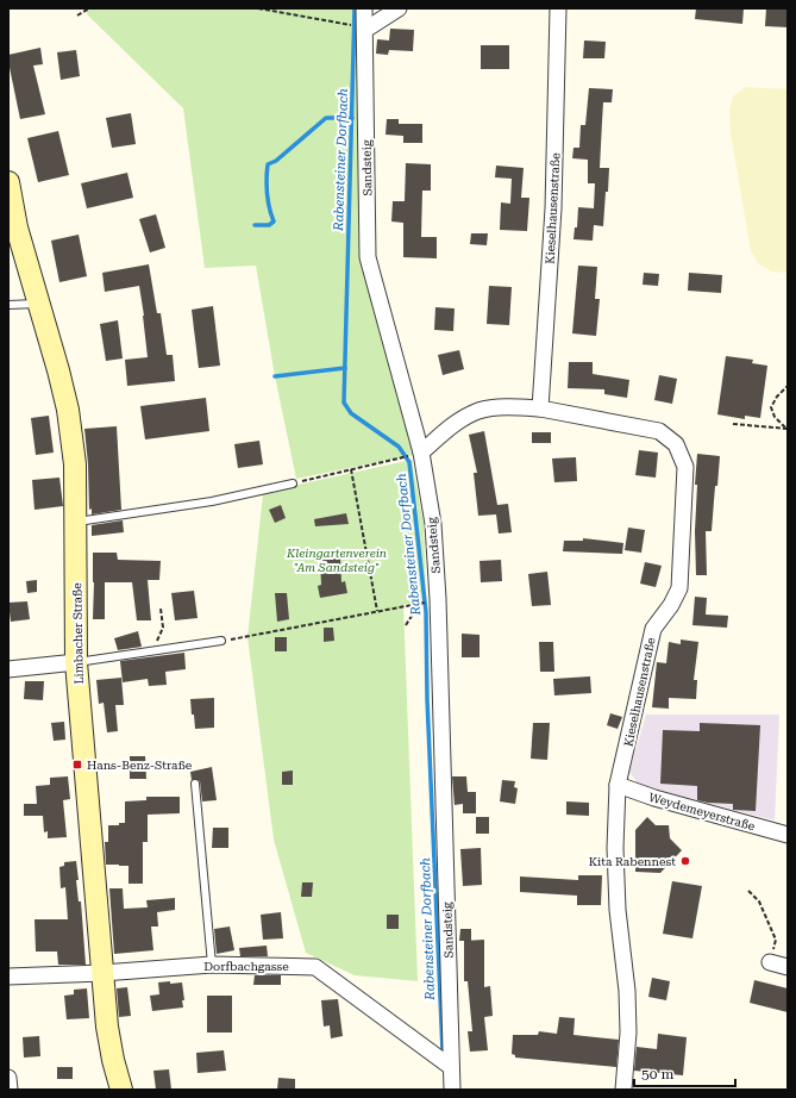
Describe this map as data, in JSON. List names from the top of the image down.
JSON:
{
  "streets": {
    "street": [
      "Sandsteig",
      "Kieselhausenstraße",
      "Limbacher Straße",
      "Weydemeyerstraße",
      "Dorfbachgasse"
    ]
  },
  "crossings": [
    ["Sandsteig", "Kieselhausenstraße"],
    ["Sandsteig", "Dorfbachgasse"],
    ["Kieselhausenstraße", "Weydemeyerstraße"],
    ["Limbacher Straße", "Dorfbachgasse"]
  ],
  "water": ["Rabensteiner Dorfbach"],
  "parks": ["Kleingartenverein \"Am Sandsteig\""],
  "places": {
    "transit": ["Hans-Benz-Straße"],
    "other": ["Kita Rabennest"]
  },
  "scale_bar": "50 m"
}
